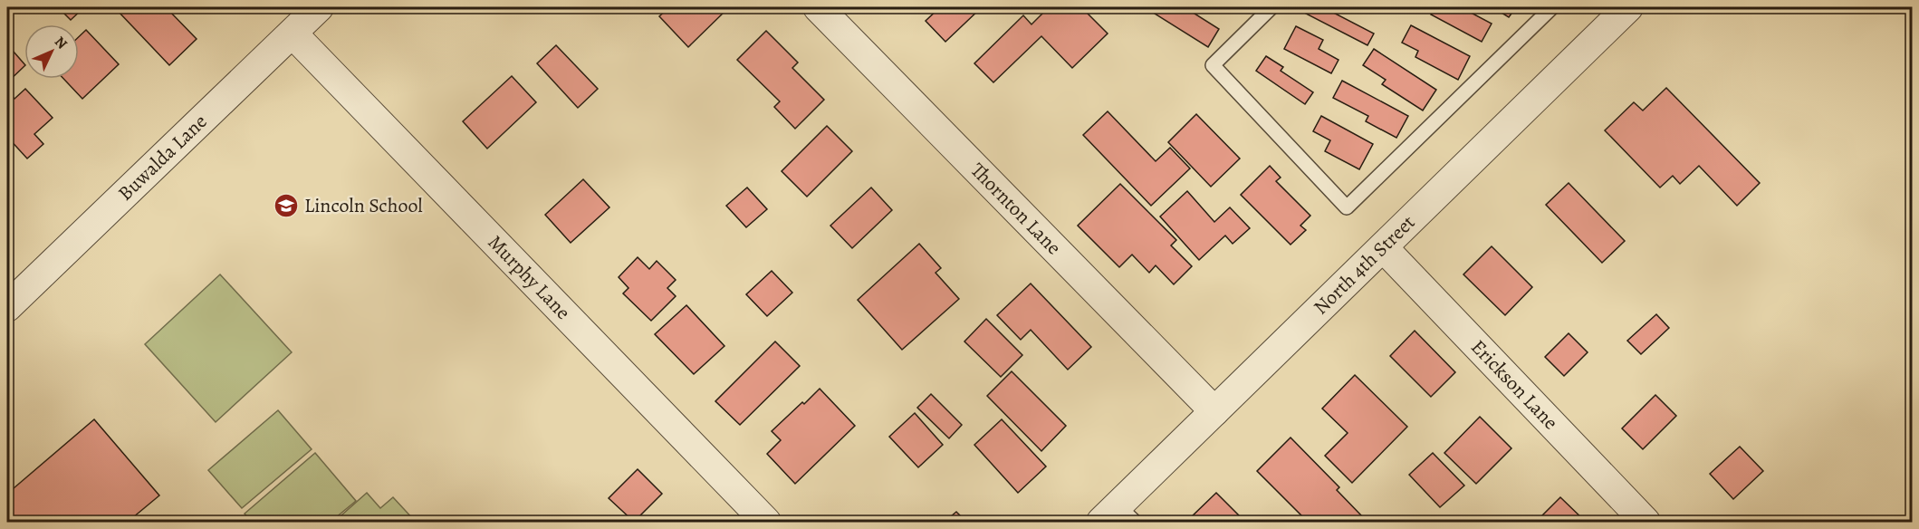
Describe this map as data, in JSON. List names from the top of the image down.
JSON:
{
  "streets": {
    "street": [
      "Buwalda Lane",
      "Thornton Lane",
      "North 4th Street",
      "Murphy Lane",
      "Erickson Lane"
    ]
  },
  "crossings": [
    ["Buwalda Lane", "Murphy Lane"],
    ["Thornton Lane", "North 4th Street"],
    ["North 4th Street", "Erickson Lane"]
  ],
  "places": {
    "school or university": ["Lincoln School"]
  },
  "north": "top right"
}
